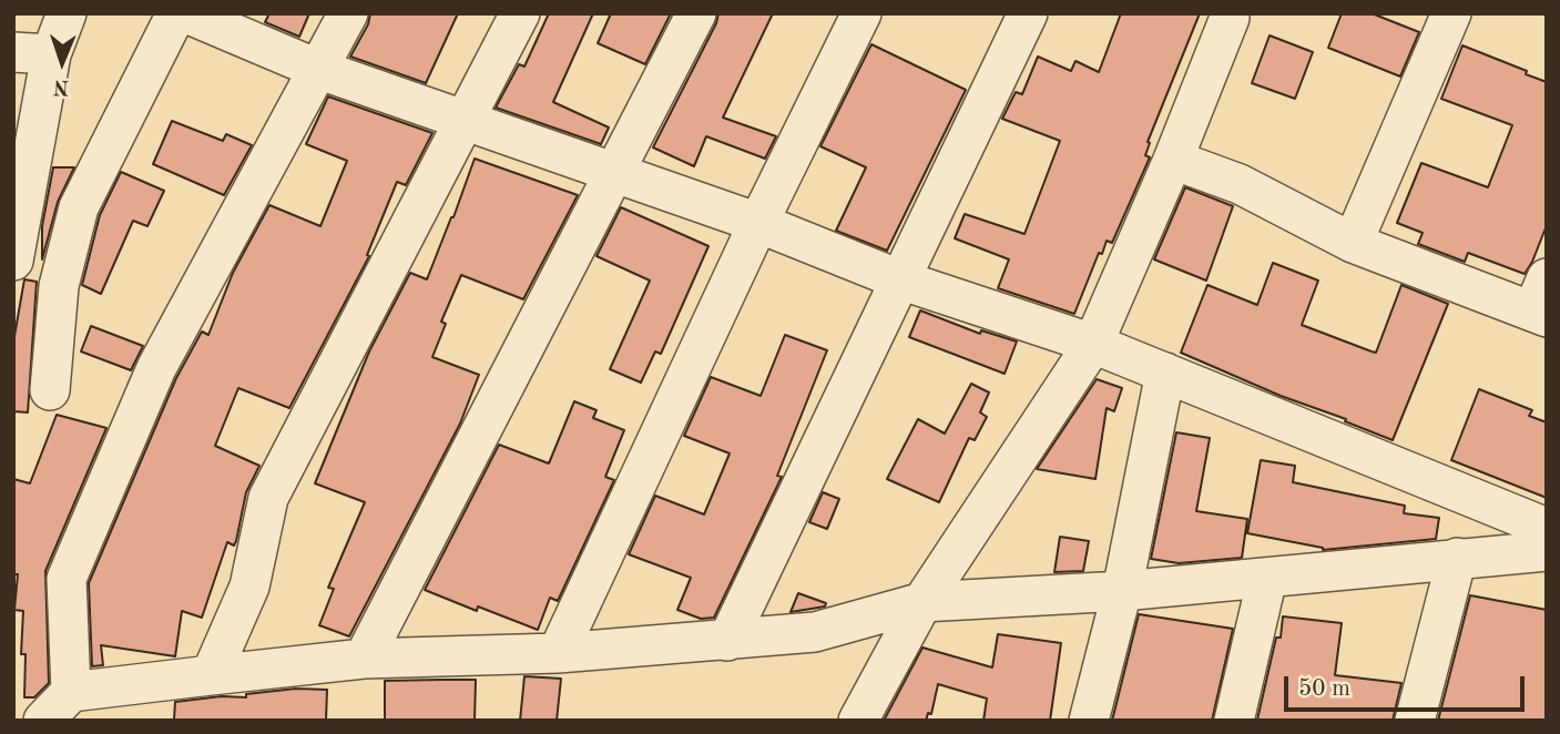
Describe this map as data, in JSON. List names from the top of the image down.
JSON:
{
  "scale_bar": "50 m",
  "north": "bottom"
}
